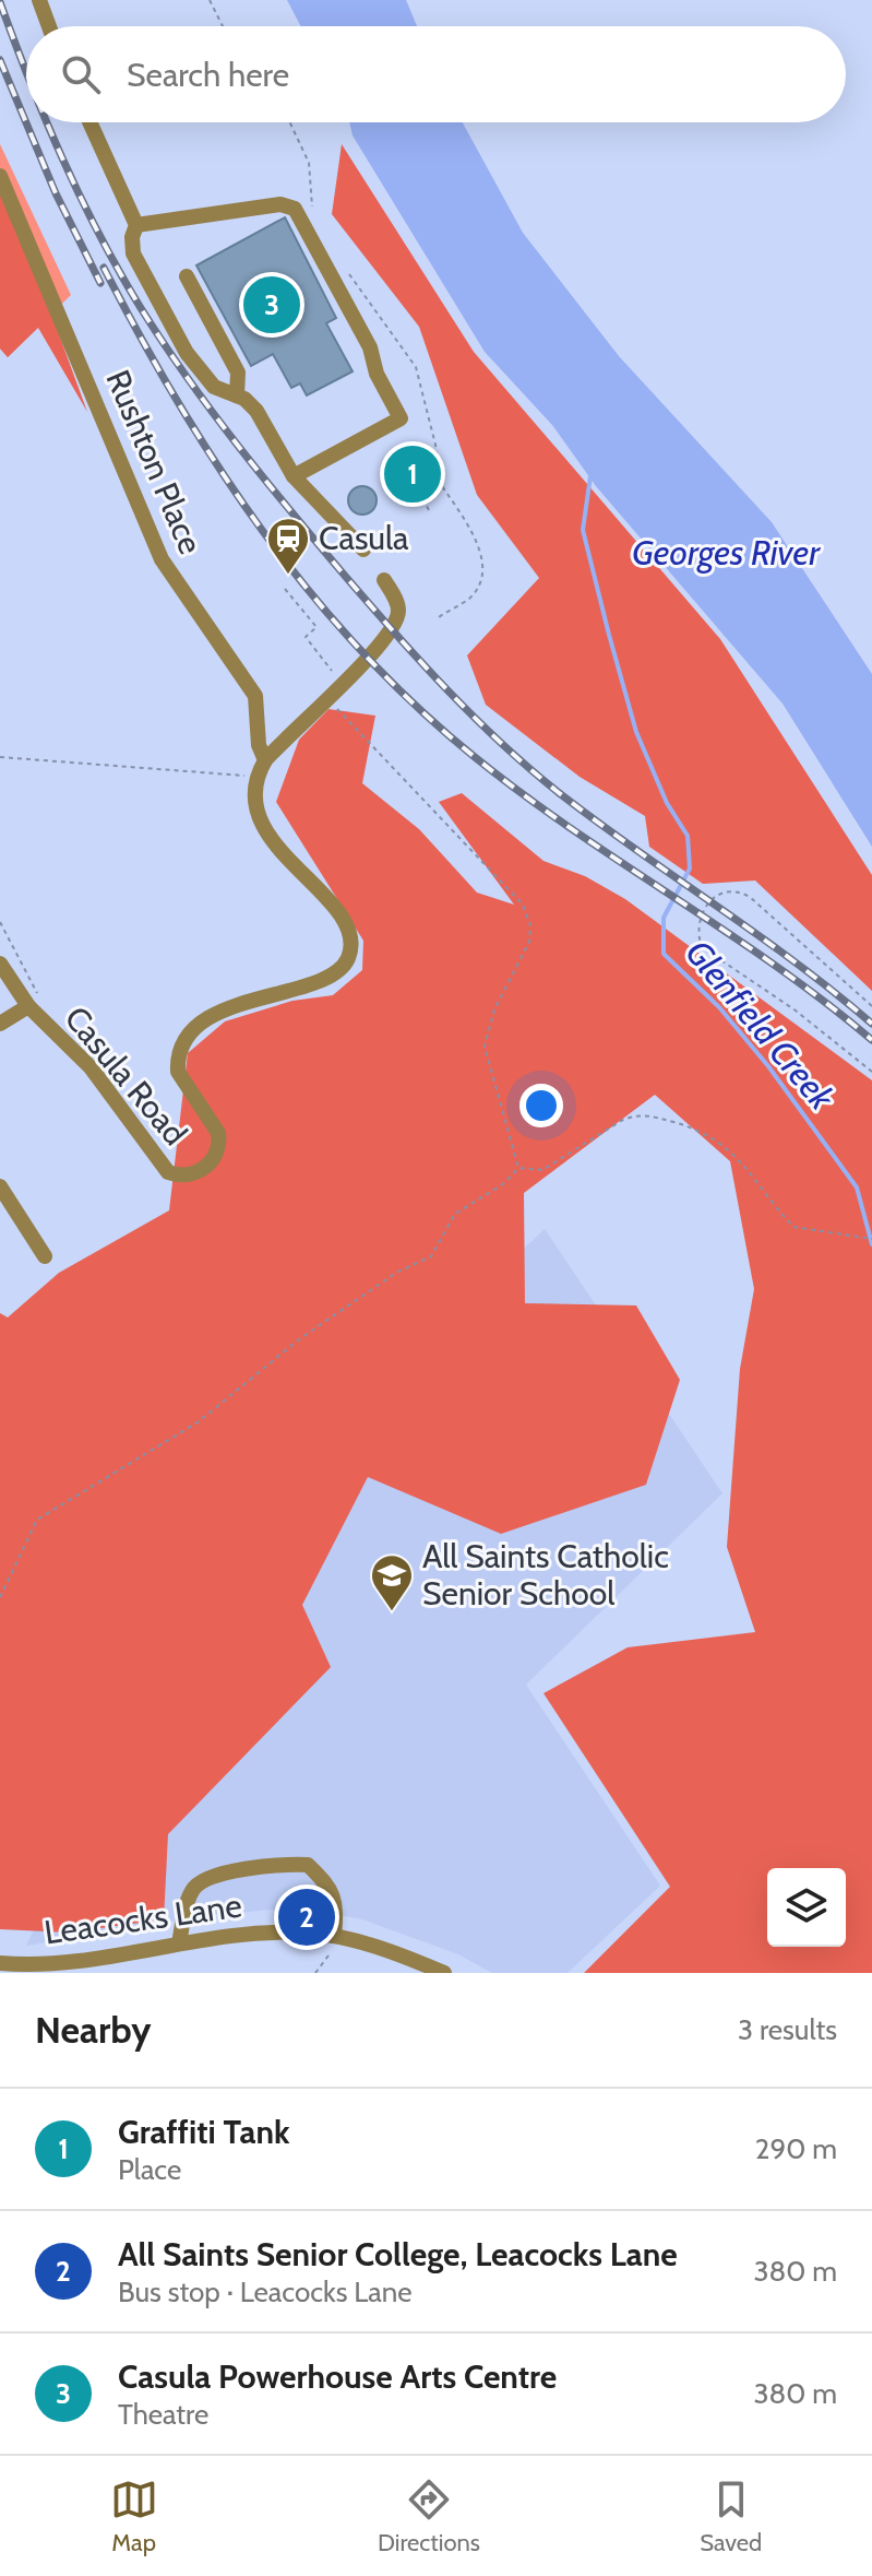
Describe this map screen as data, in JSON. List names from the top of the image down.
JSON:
{
  "streets": {
    "street": ["Rushton Place", "Casula Road", "Leacocks Lane"]
  },
  "water": ["Georges River", "Glenfield Creek"],
  "places": {
    "station": ["Casula"],
    "school or university": ["All Saints Catholic Senior School"]
  },
  "page": {
    "search": "Search here",
    "pins": ["3", "1", "2"],
    "heading": ["Nearby", "3 results"],
    "list": [
      {
        "mark": "1",
        "name": "Graffiti Tank",
        "note": "Place",
        "value": "290 m"
      },
      {
        "mark": "2",
        "name": "All Saints Senior College, Leacocks Lane",
        "note": "Bus stop · Leacocks Lane",
        "value": "380 m"
      },
      {
        "mark": "3",
        "name": "Casula Powerhouse Arts Centre",
        "note": "Theatre",
        "value": "380 m"
      }
    ],
    "nav": ["Map", "Directions", "Saved"]
  }
}
